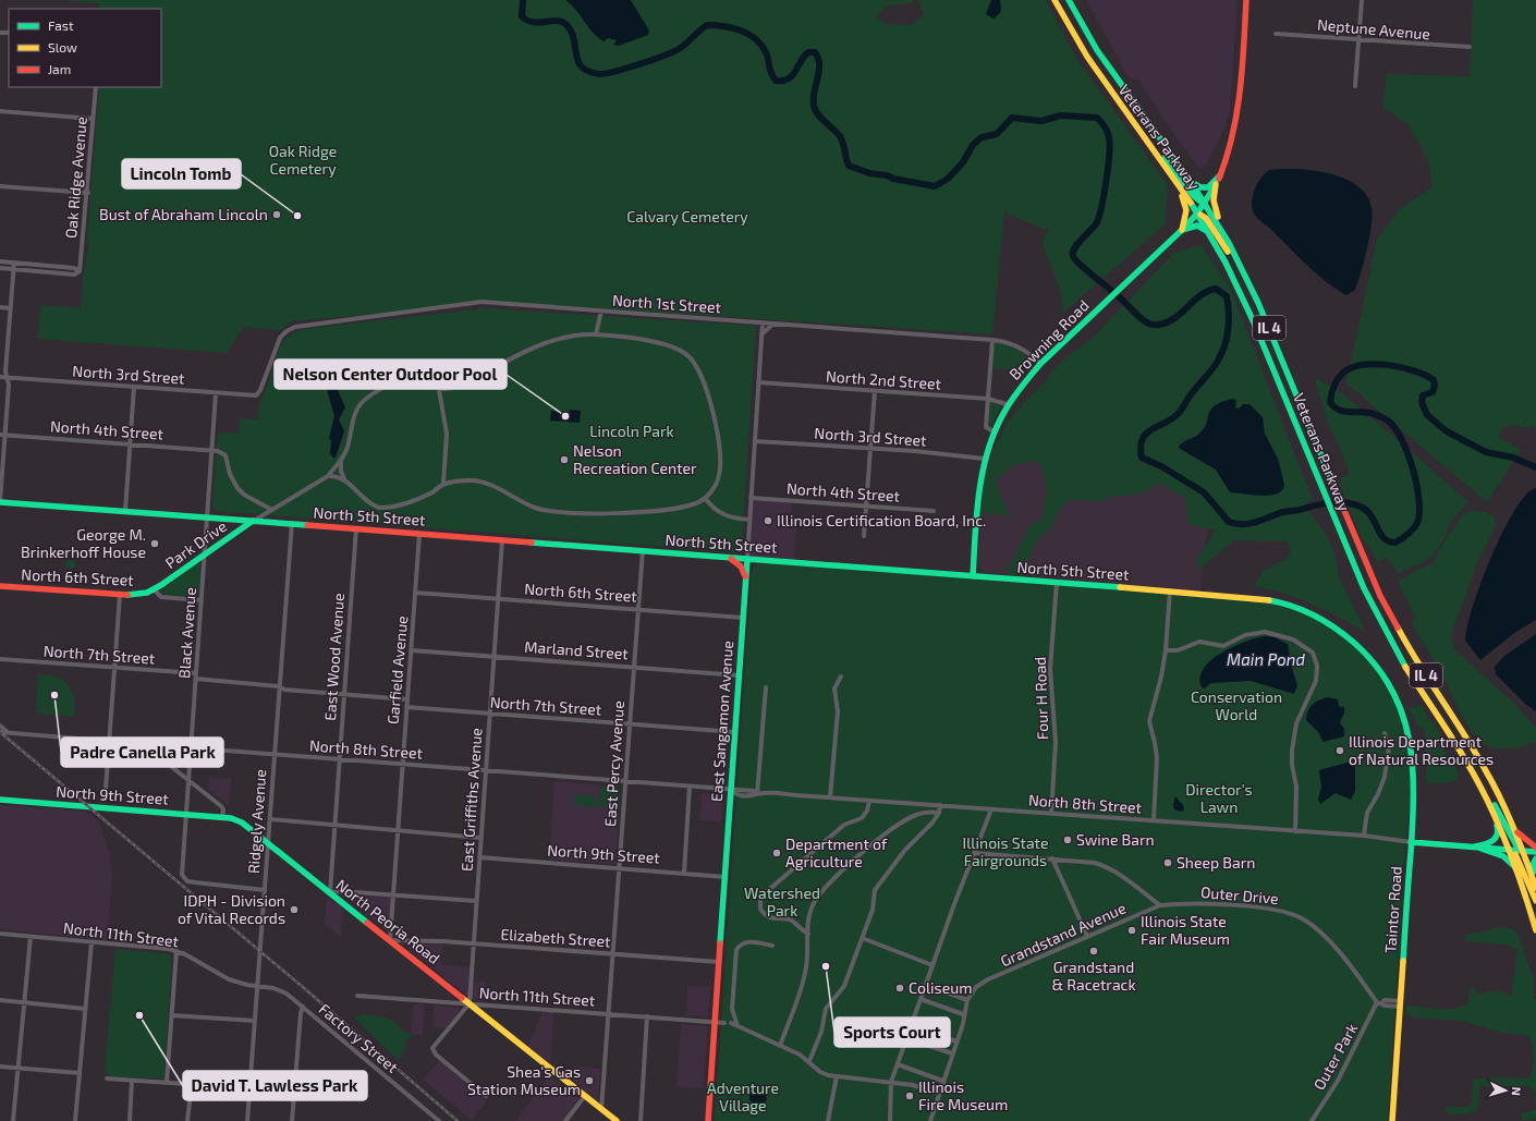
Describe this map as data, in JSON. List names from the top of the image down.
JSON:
{
  "streets": {
    "main road": [
      "Veterans Parkway",
      "IL 4",
      "Browning Road",
      "North 5th Street",
      "Park Drive",
      "North 6th Street",
      "East Sangamon Avenue",
      "North 9th Street",
      "Taintor Road",
      "North Peoria Road"
    ],
    "street": [
      "Neptune Avenue",
      "Oak Ridge Avenue",
      "North 1st Street",
      "North 3rd Street",
      "North 2nd Street",
      "North 4th Street",
      "Black Avenue",
      "Marland Street",
      "North 7th Street",
      "East Wood Avenue",
      "Garfield Avenue",
      "Four H Road",
      "North 8th Street",
      "East Percy Avenue",
      "East Griffiths Avenue",
      "Ridgely Avenue",
      "Outer Drive",
      "North 11th Street",
      "Grandstand Avenue",
      "Elizabeth Street",
      "Factory Street",
      "Outer Park"
    ]
  },
  "crossings": [
    ["Veterans Parkway", "Browning Road"],
    ["North 1st Street", "Browning Road"],
    ["North 1st Street", "North 3rd Street"],
    ["North 1st Street", "East Sangamon Avenue"],
    ["Browning Road", "North 3rd Street"],
    ["Browning Road", "North 2nd Street"],
    ["Browning Road", "North 5th Street"],
    ["North 3rd Street", "Black Avenue"],
    ["North 3rd Street", "East Sangamon Avenue"],
    ["North 2nd Street", "East Sangamon Avenue"],
    ["North 4th Street", "Black Avenue"],
    ["North 4th Street", "East Sangamon Avenue"],
    ["North 5th Street", "Park Drive"],
    ["North 5th Street", "Black Avenue"],
    ["North 5th Street", "East Wood Avenue"],
    ["North 5th Street", "Garfield Avenue"],
    ["North 5th Street", "Four H Road"],
    ["North 5th Street", "East Sangamon Avenue"],
    ["North 5th Street", "East Percy Avenue"],
    ["North 5th Street", "East Griffiths Avenue"],
    ["North 5th Street", "Ridgely Avenue"],
    ["North 5th Street", "Taintor Road"],
    ["Park Drive", "North 6th Street"],
    ["Park Drive", "Black Avenue"],
    ["North 6th Street", "Black Avenue"],
    ["North 6th Street", "Garfield Avenue"],
    ["North 6th Street", "East Sangamon Avenue"],
    ["North 6th Street", "East Percy Avenue"],
    ["North 6th Street", "East Griffiths Avenue"],
    ["Black Avenue", "North 7th Street"],
    ["Black Avenue", "North 8th Street"],
    ["Black Avenue", "North 9th Street"],
    ["Black Avenue", "Ridgely Avenue"],
    ["Marland Street", "Garfield Avenue"],
    ["Marland Street", "East Sangamon Avenue"],
    ["Marland Street", "East Percy Avenue"],
    ["Marland Street", "East Griffiths Avenue"],
    ["North 7th Street", "East Wood Avenue"],
    ["North 7th Street", "Garfield Avenue"],
    ["North 7th Street", "East Sangamon Avenue"],
    ["North 7th Street", "East Percy Avenue"],
    ["North 7th Street", "East Griffiths Avenue"],
    ["North 7th Street", "Ridgely Avenue"],
    ["East Wood Avenue", "North 8th Street"],
    ["East Wood Avenue", "North Peoria Road"],
    ["Garfield Avenue", "North 8th Street"],
    ["Garfield Avenue", "North Peoria Road"],
    ["Garfield Avenue", "Elizabeth Street"],
    ["Four H Road", "North 8th Street"],
    ["East Sangamon Avenue", "North 8th Street"],
    ["East Sangamon Avenue", "North 9th Street"],
    ["East Sangamon Avenue", "North 11th Street"],
    ["East Sangamon Avenue", "Elizabeth Street"],
    ["North 8th Street", "East Percy Avenue"],
    ["North 8th Street", "East Griffiths Avenue"],
    ["North 8th Street", "Ridgely Avenue"],
    ["North 8th Street", "Taintor Road"],
    ["East Percy Avenue", "North 9th Street"],
    ["East Percy Avenue", "North Peoria Road"],
    ["East Percy Avenue", "North 11th Street"],
    ["East Percy Avenue", "Elizabeth Street"],
    ["North 9th Street", "East Griffiths Avenue"],
    ["North 9th Street", "North Peoria Road"],
    ["East Griffiths Avenue", "North Peoria Road"],
    ["East Griffiths Avenue", "North 11th Street"],
    ["East Griffiths Avenue", "Elizabeth Street"],
    ["Ridgely Avenue", "North Peoria Road"],
    ["Ridgely Avenue", "North 11th Street"],
    ["Ridgely Avenue", "Factory Street"],
    ["Outer Drive", "Grandstand Avenue"],
    ["Outer Drive", "Outer Park"],
    ["North Peoria Road", "North 11th Street"],
    ["North Peoria Road", "Elizabeth Street"],
    ["North 11th Street", "Factory Street"]
  ],
  "water": ["Main Pond"],
  "parks": [
    "Oak Ridge Cemetery",
    "Calvary Cemetery",
    "Lincoln Park",
    "Conservation World",
    "Director's Lawn",
    "Illinois State Fairgrounds",
    "Watershed Park",
    "Adventure Village"
  ],
  "places": [
    "Bust of Abraham Lincoln",
    "Lincoln Tomb",
    "Nelson Center Outdoor Pool",
    "Nelson Recreation Center",
    "Illinois Certification Board, Inc.",
    "George M. Brinkerhoff House",
    "Padre Canella Park",
    "Illinois Department of Natural Resources",
    "Swine Barn",
    "Department of Agriculture",
    "Sheep Barn",
    "IDPH - Division of Vital Records",
    "Illinois State Fair Museum",
    "Grandstand & Racetrack",
    "Sports Court",
    "Coliseum",
    "David T. Lawless Park",
    "Shea's Gas Station Museum",
    "Illinois Fire Museum"
  ],
  "legend": ["Fast", "Slow", "Jam"],
  "north": "right"
}
